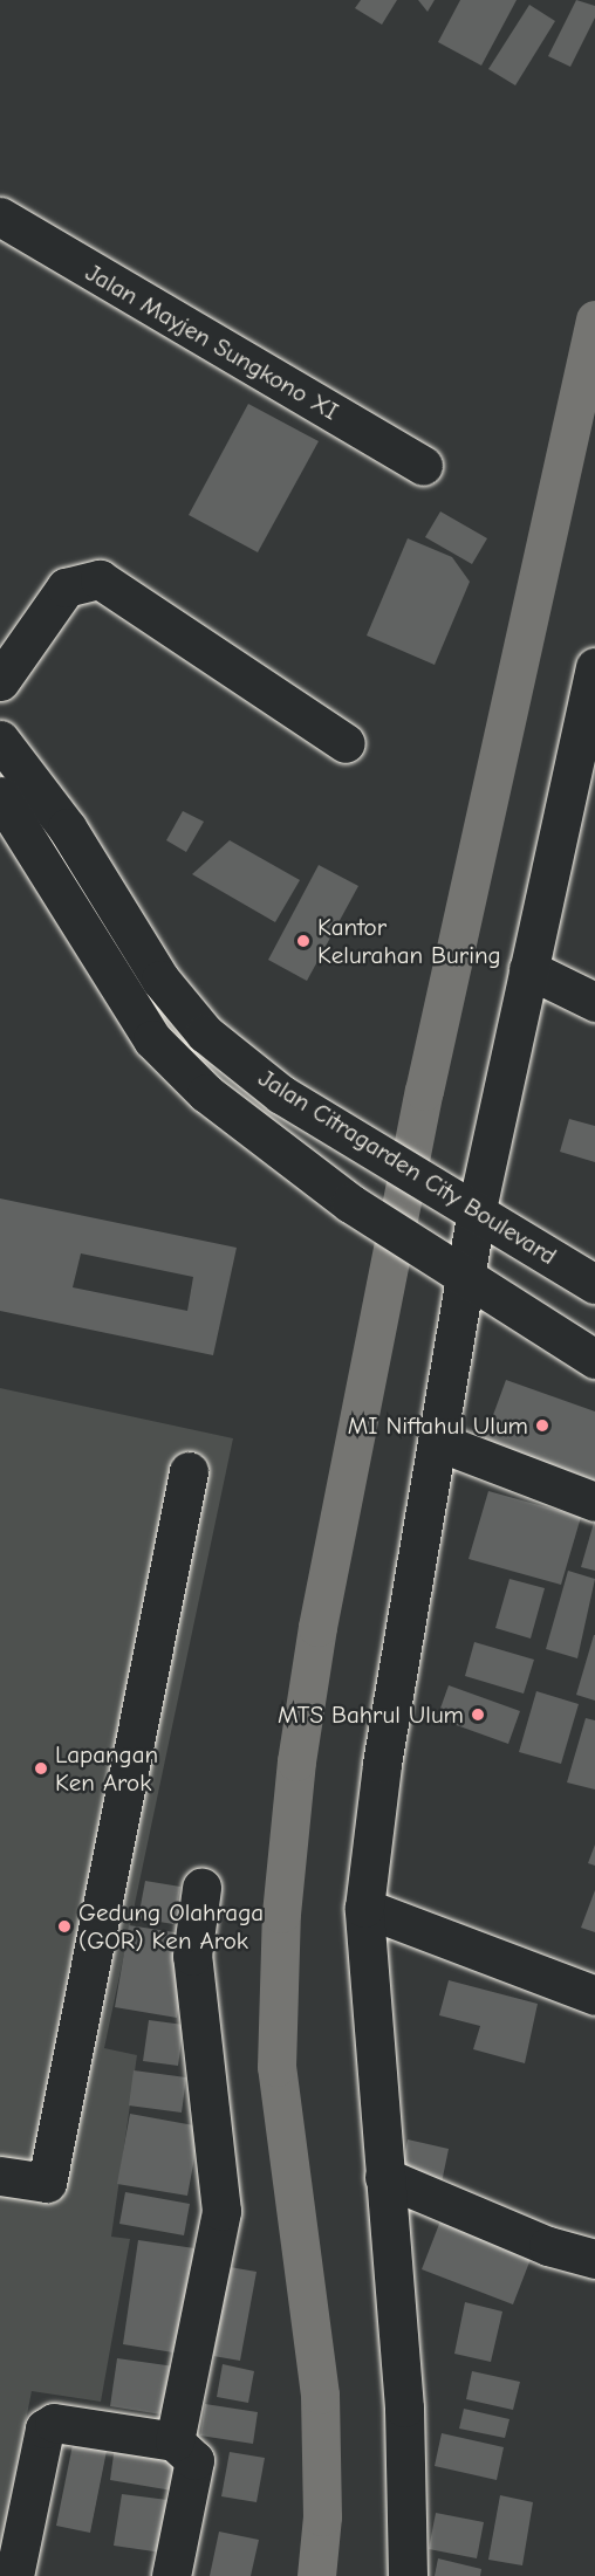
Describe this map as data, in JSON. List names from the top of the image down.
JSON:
{
  "streets": {
    "street": ["Jalan Mayjen Sungkono XI", "Jalan Citragarden City Boulevard"]
  },
  "places": [
    "Kantor Kelurahan Buring",
    "MI Niftahul Ulum",
    "MTS Bahrul Ulum",
    "Lapangan Ken Arok",
    "Gedung Olahraga (GOR) Ken Arok"
  ]
}
